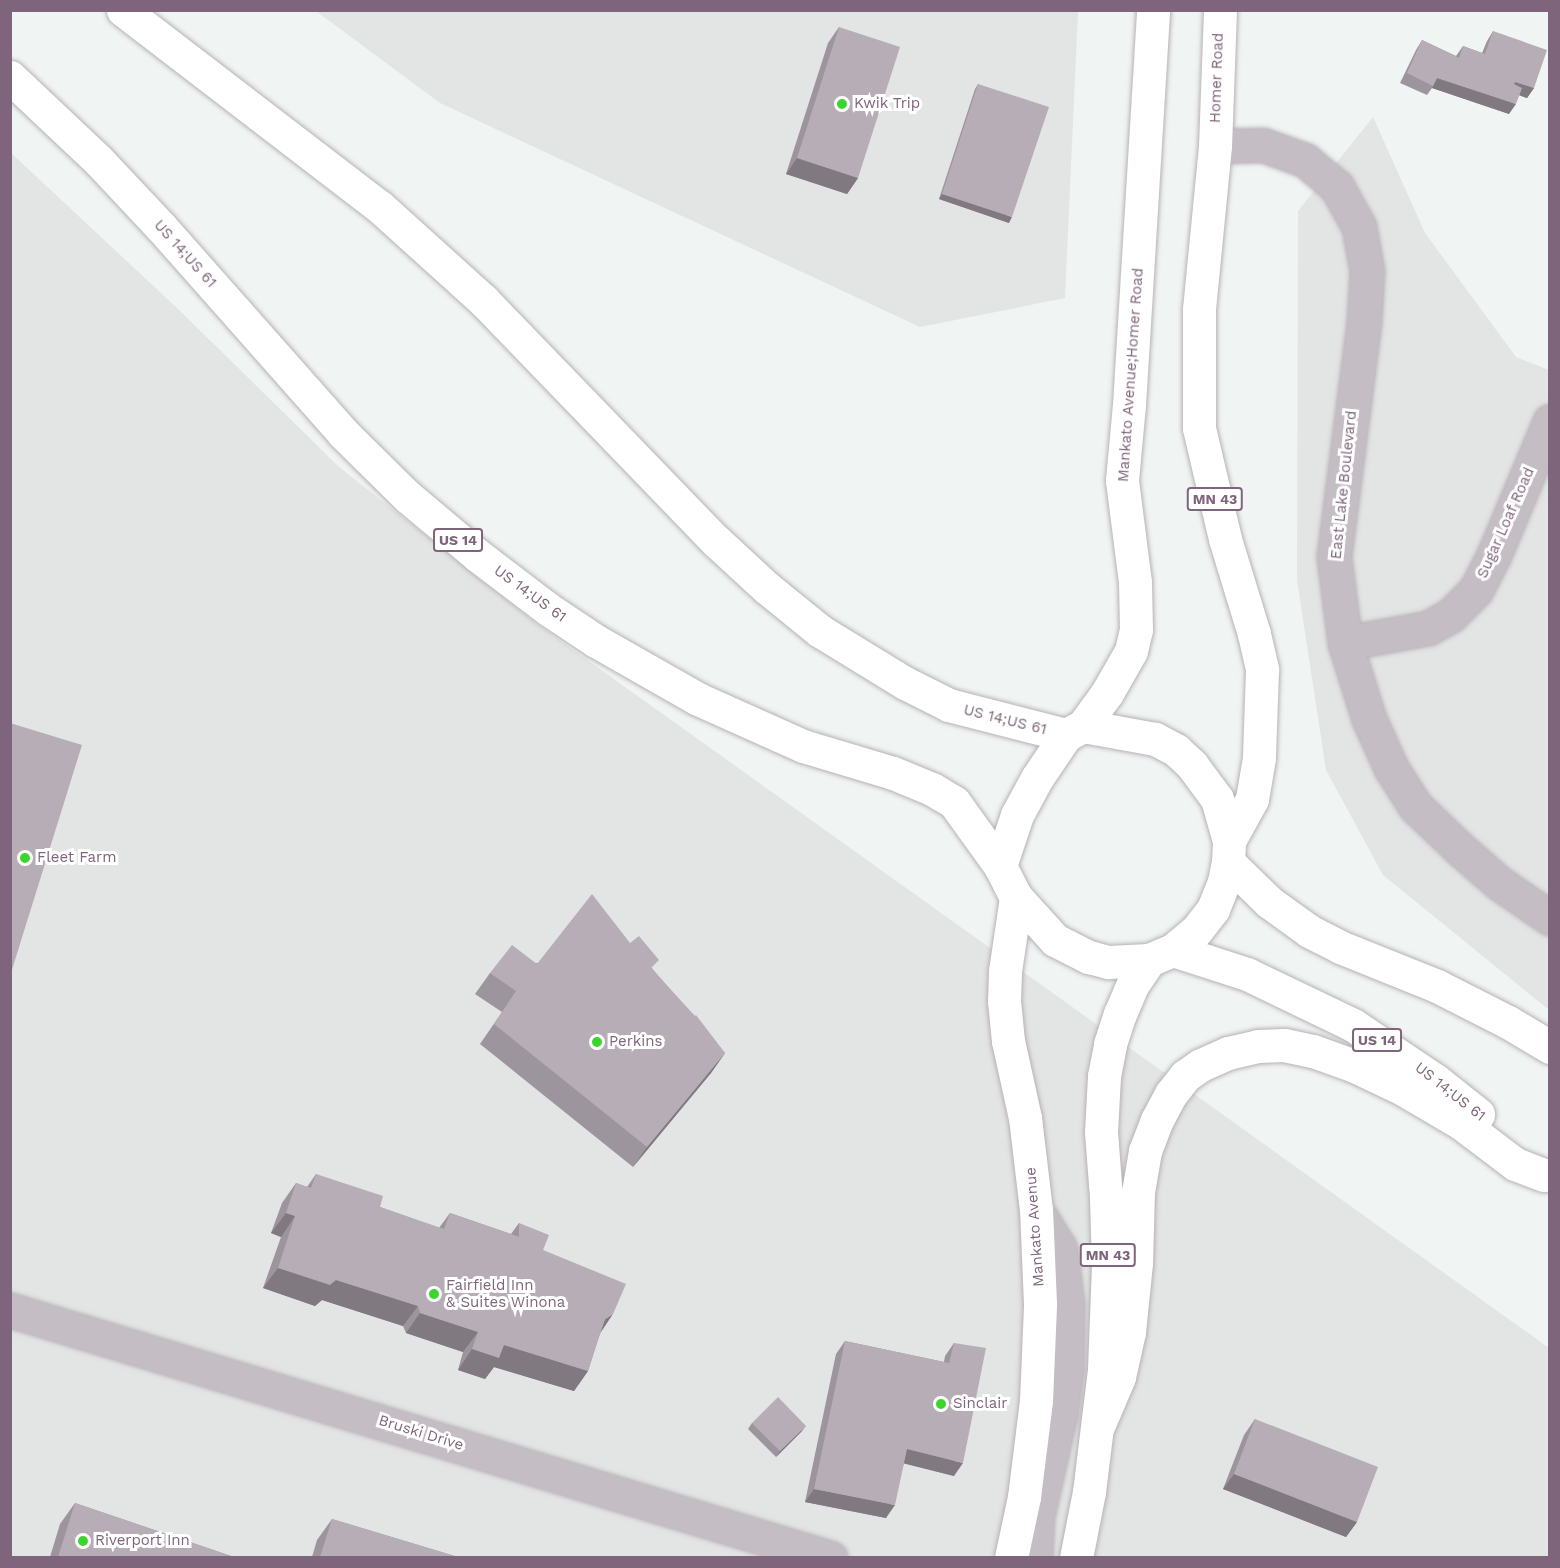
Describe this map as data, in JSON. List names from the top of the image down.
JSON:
{
  "streets": {
    "main road": [
      "Homer Road",
      "US 14;US 61",
      "Mankato Avenue;Homer Road",
      "MN 43",
      "US 14",
      "Mankato Avenue"
    ],
    "street": ["East Lake Boulevard", "Sugar Loaf Road", "Bruski Drive"]
  },
  "crossings": [
    ["Homer Road", "East Lake Boulevard"],
    ["Homer Road", "MN 43"],
    ["US 14;US 61", "Mankato Avenue;Homer Road"],
    ["US 14;US 61", "MN 43"],
    ["US 14;US 61", "Mankato Avenue"],
    ["East Lake Boulevard", "MN 43"],
    ["East Lake Boulevard", "Sugar Loaf Road"]
  ],
  "places": [
    "Kwik Trip",
    "Fleet Farm",
    "Perkins",
    "Fairfield Inn & Suites Winona",
    "Sinclair",
    "Riverport Inn"
  ]
}
